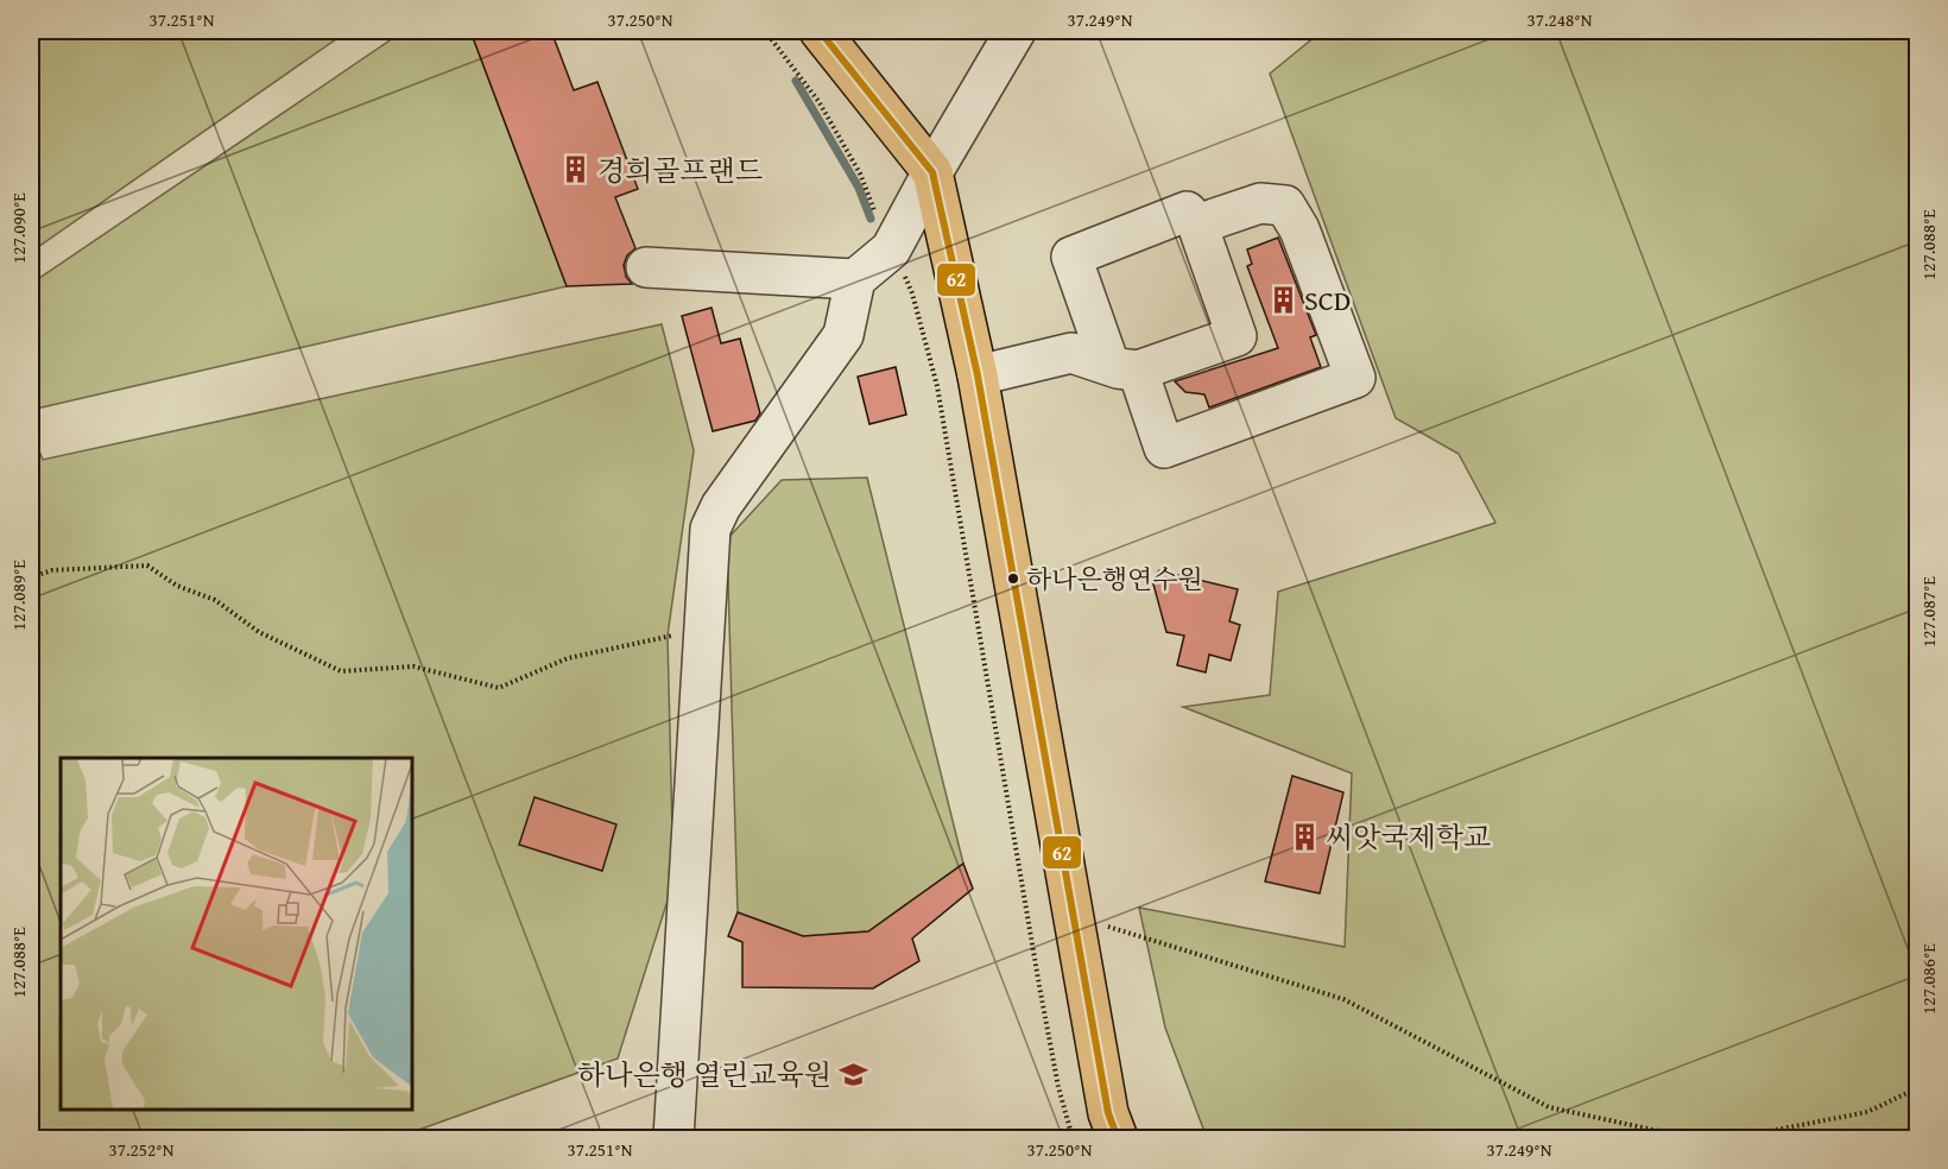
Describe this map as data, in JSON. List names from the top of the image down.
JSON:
{
  "places": {
    "building": ["경희골프랜드", "SCD", "씨앗국제학교"],
    "other": ["하나은행연수원"],
    "school or university": ["하나은행 열린교육원"]
  },
  "lines": ["transit line 62"],
  "coordinates": [
    "37.251°N",
    "37.250°N",
    "37.249°N",
    "37.248°N",
    "127.090°E",
    "127.088°E",
    "127.089°E",
    "127.087°E",
    "127.086°E",
    "37.252°N"
  ]
}
